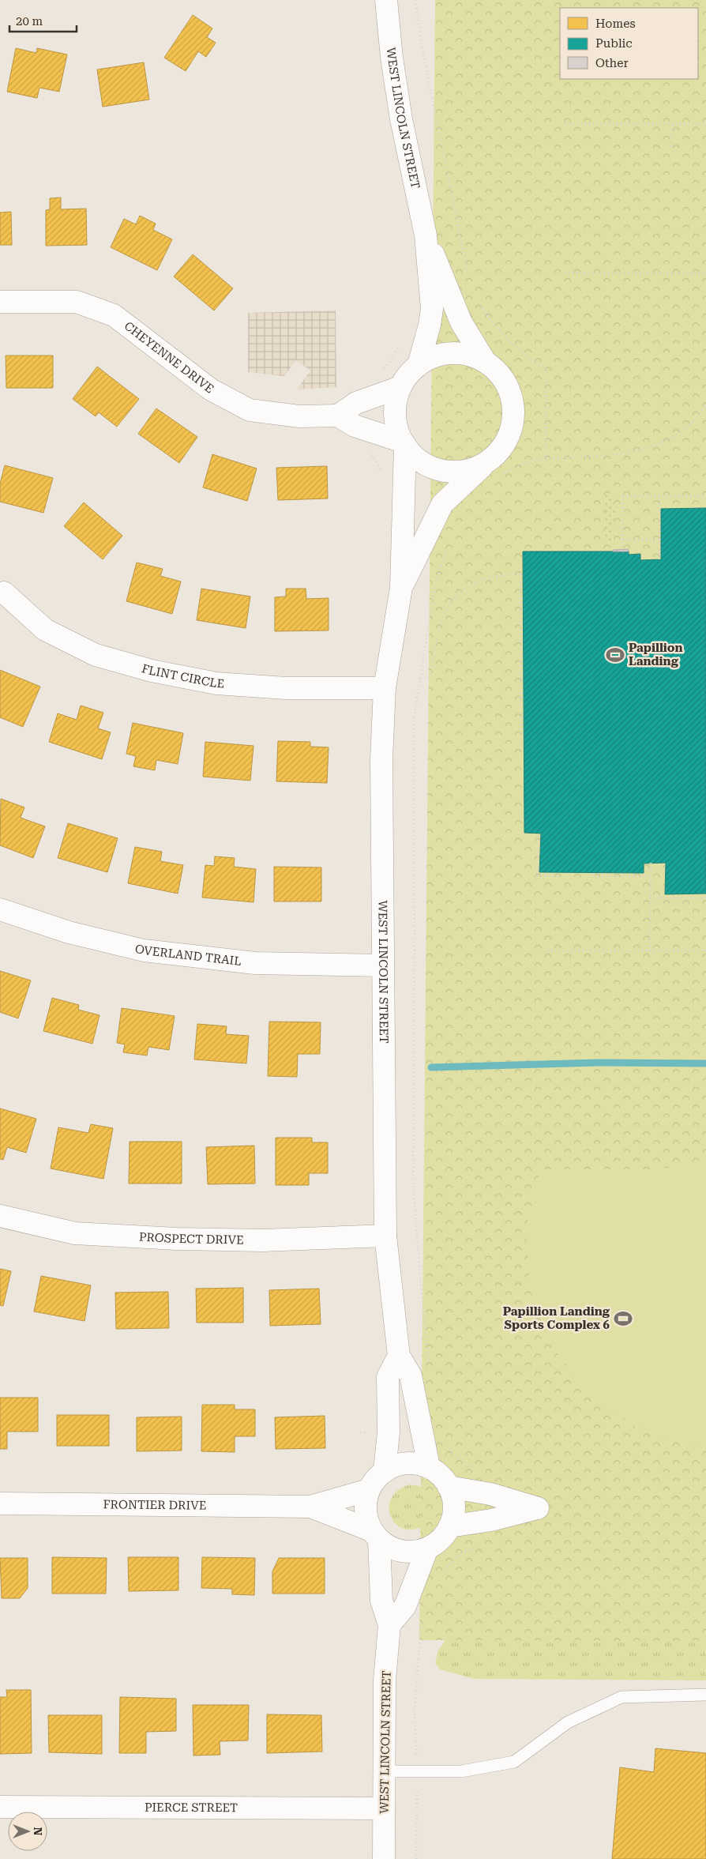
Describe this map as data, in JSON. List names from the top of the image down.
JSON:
{
  "streets": {
    "street": [
      "WEST LINCOLN STREET",
      "CHEYENNE DRIVE",
      "FLINT CIRCLE",
      "OVERLAND TRAIL",
      "PROSPECT DRIVE",
      "FRONTIER DRIVE",
      "PIERCE STREET"
    ]
  },
  "crossings": [
    ["WEST LINCOLN STREET", "FLINT CIRCLE"],
    ["WEST LINCOLN STREET", "OVERLAND TRAIL"],
    ["WEST LINCOLN STREET", "PROSPECT DRIVE"],
    ["WEST LINCOLN STREET", "FRONTIER DRIVE"],
    ["WEST LINCOLN STREET", "PIERCE STREET"]
  ],
  "places": {
    "sports": ["Papillion Landing", "Papillion Landing Sports Complex 6"]
  },
  "legend": ["Homes", "Public", "Other"],
  "scale_bar": "20 m",
  "north": "right"
}
